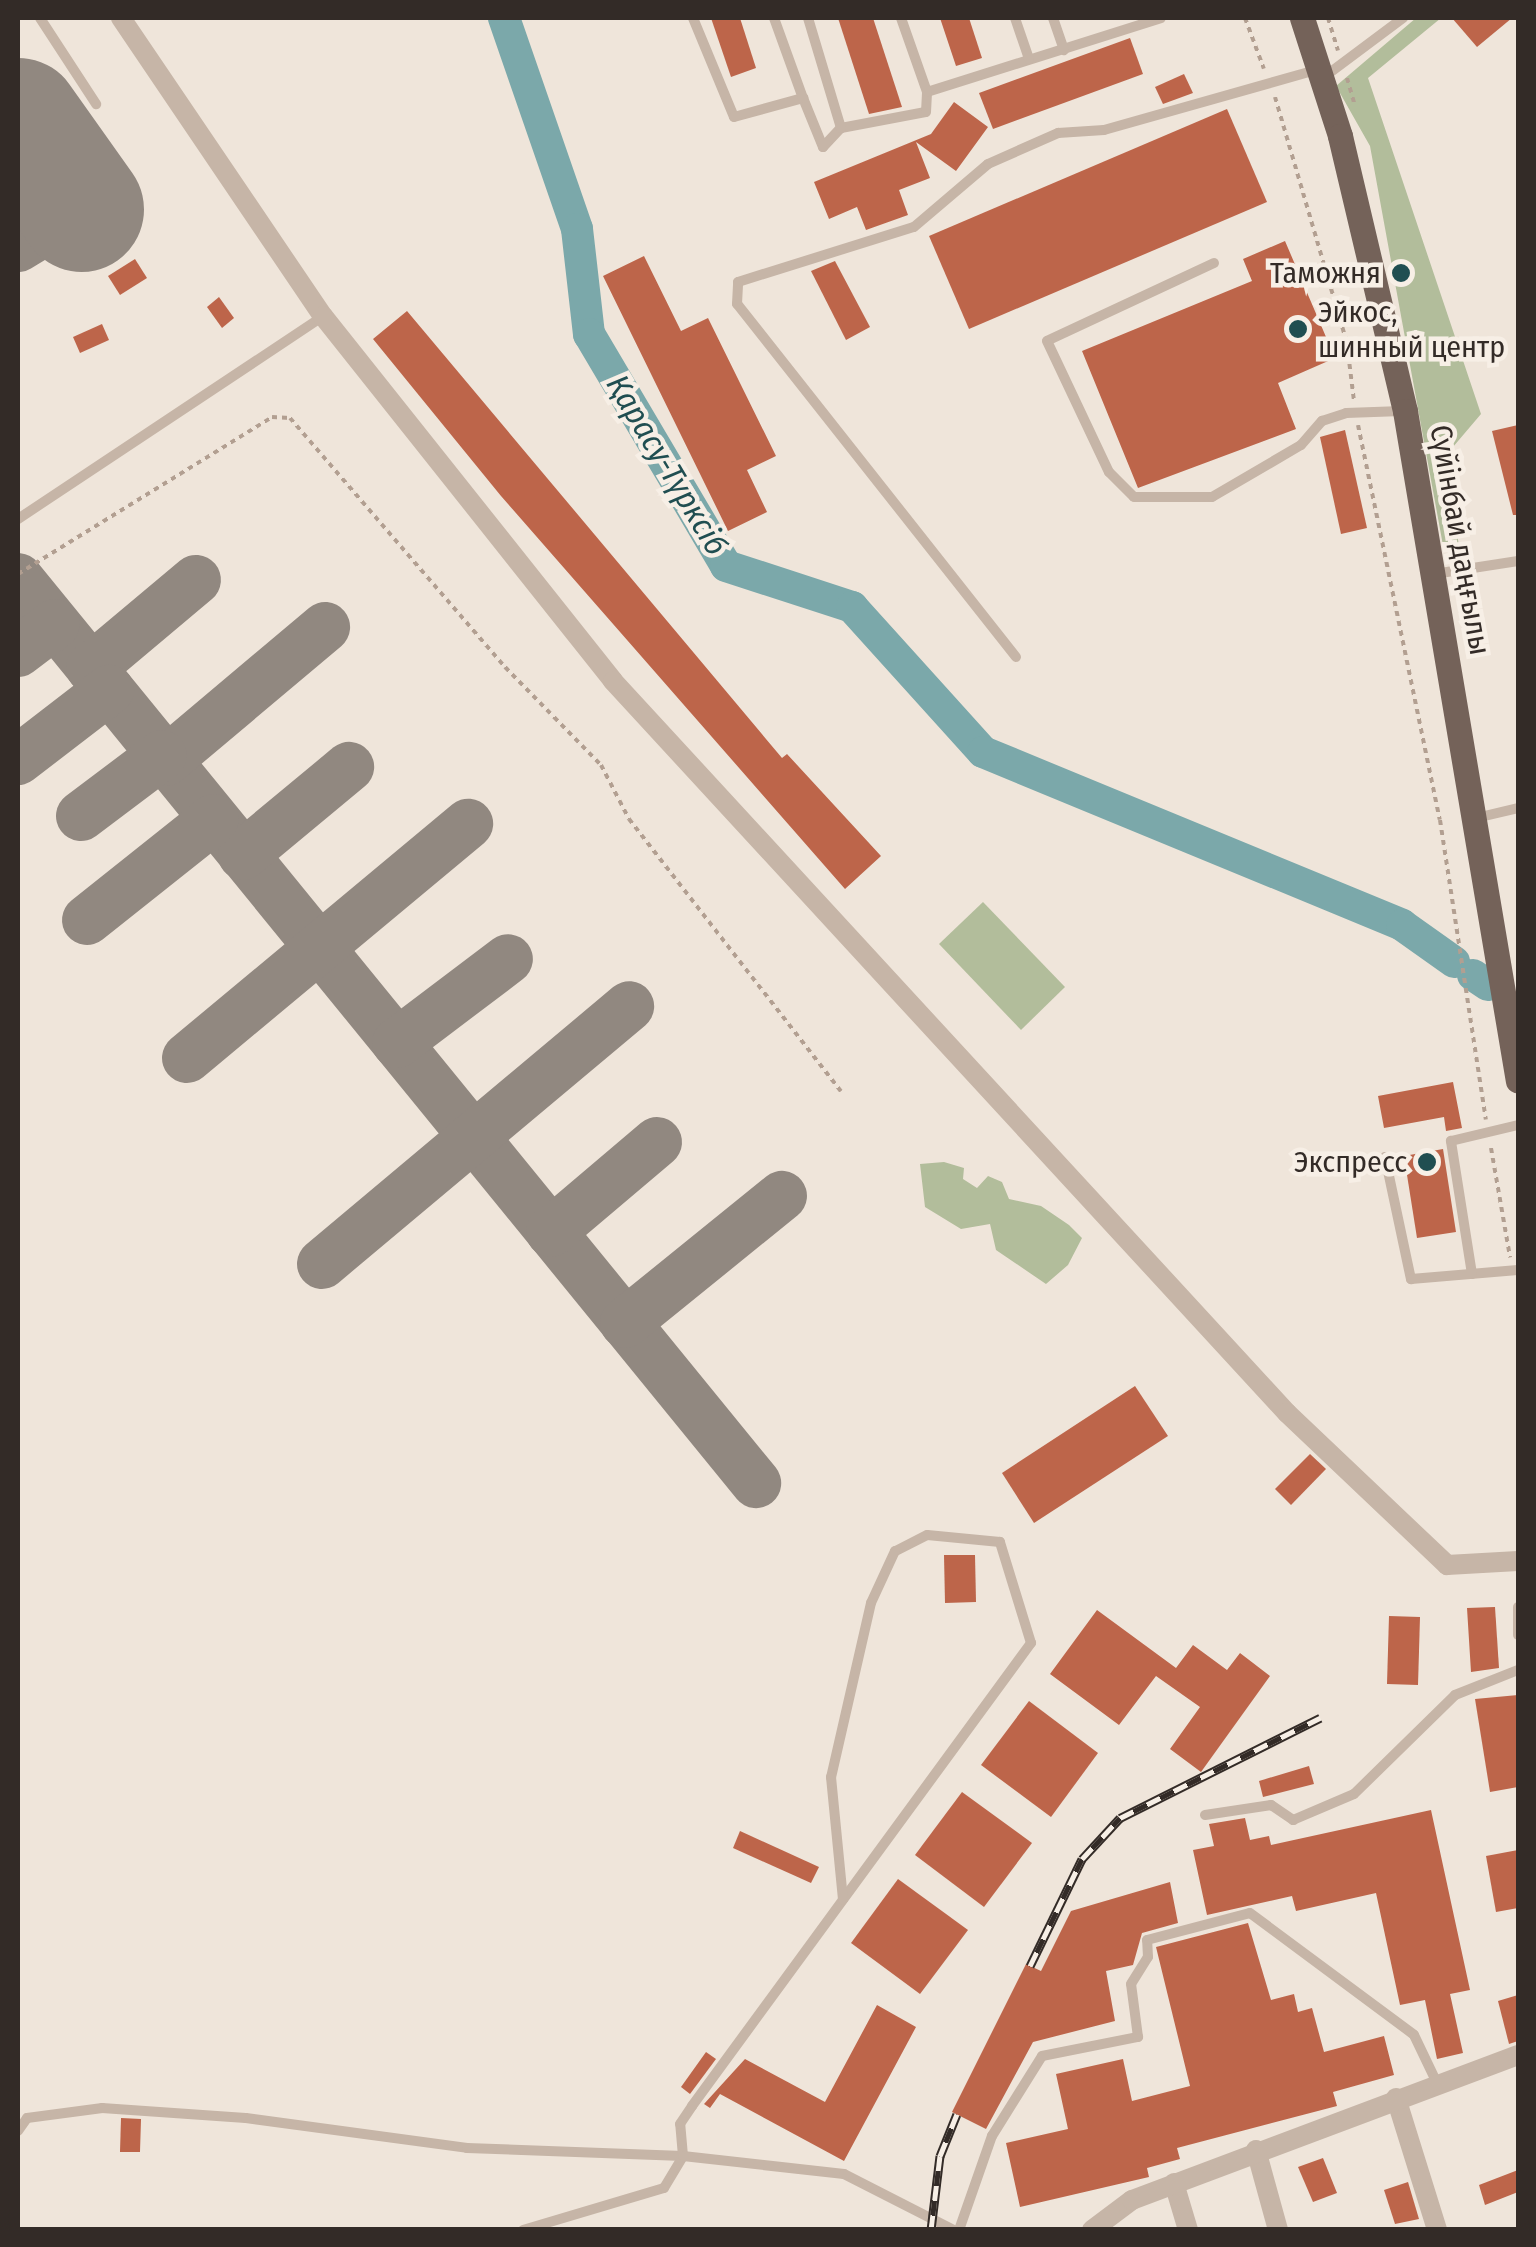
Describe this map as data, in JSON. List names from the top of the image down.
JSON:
{
  "streets": {
    "main road": ["Сүйінбай даңғылы"]
  },
  "water": ["Қарасу-Түрксіб"],
  "places": ["Таможня", "Эйкос, шинный центр", "Экспресс"]
}
